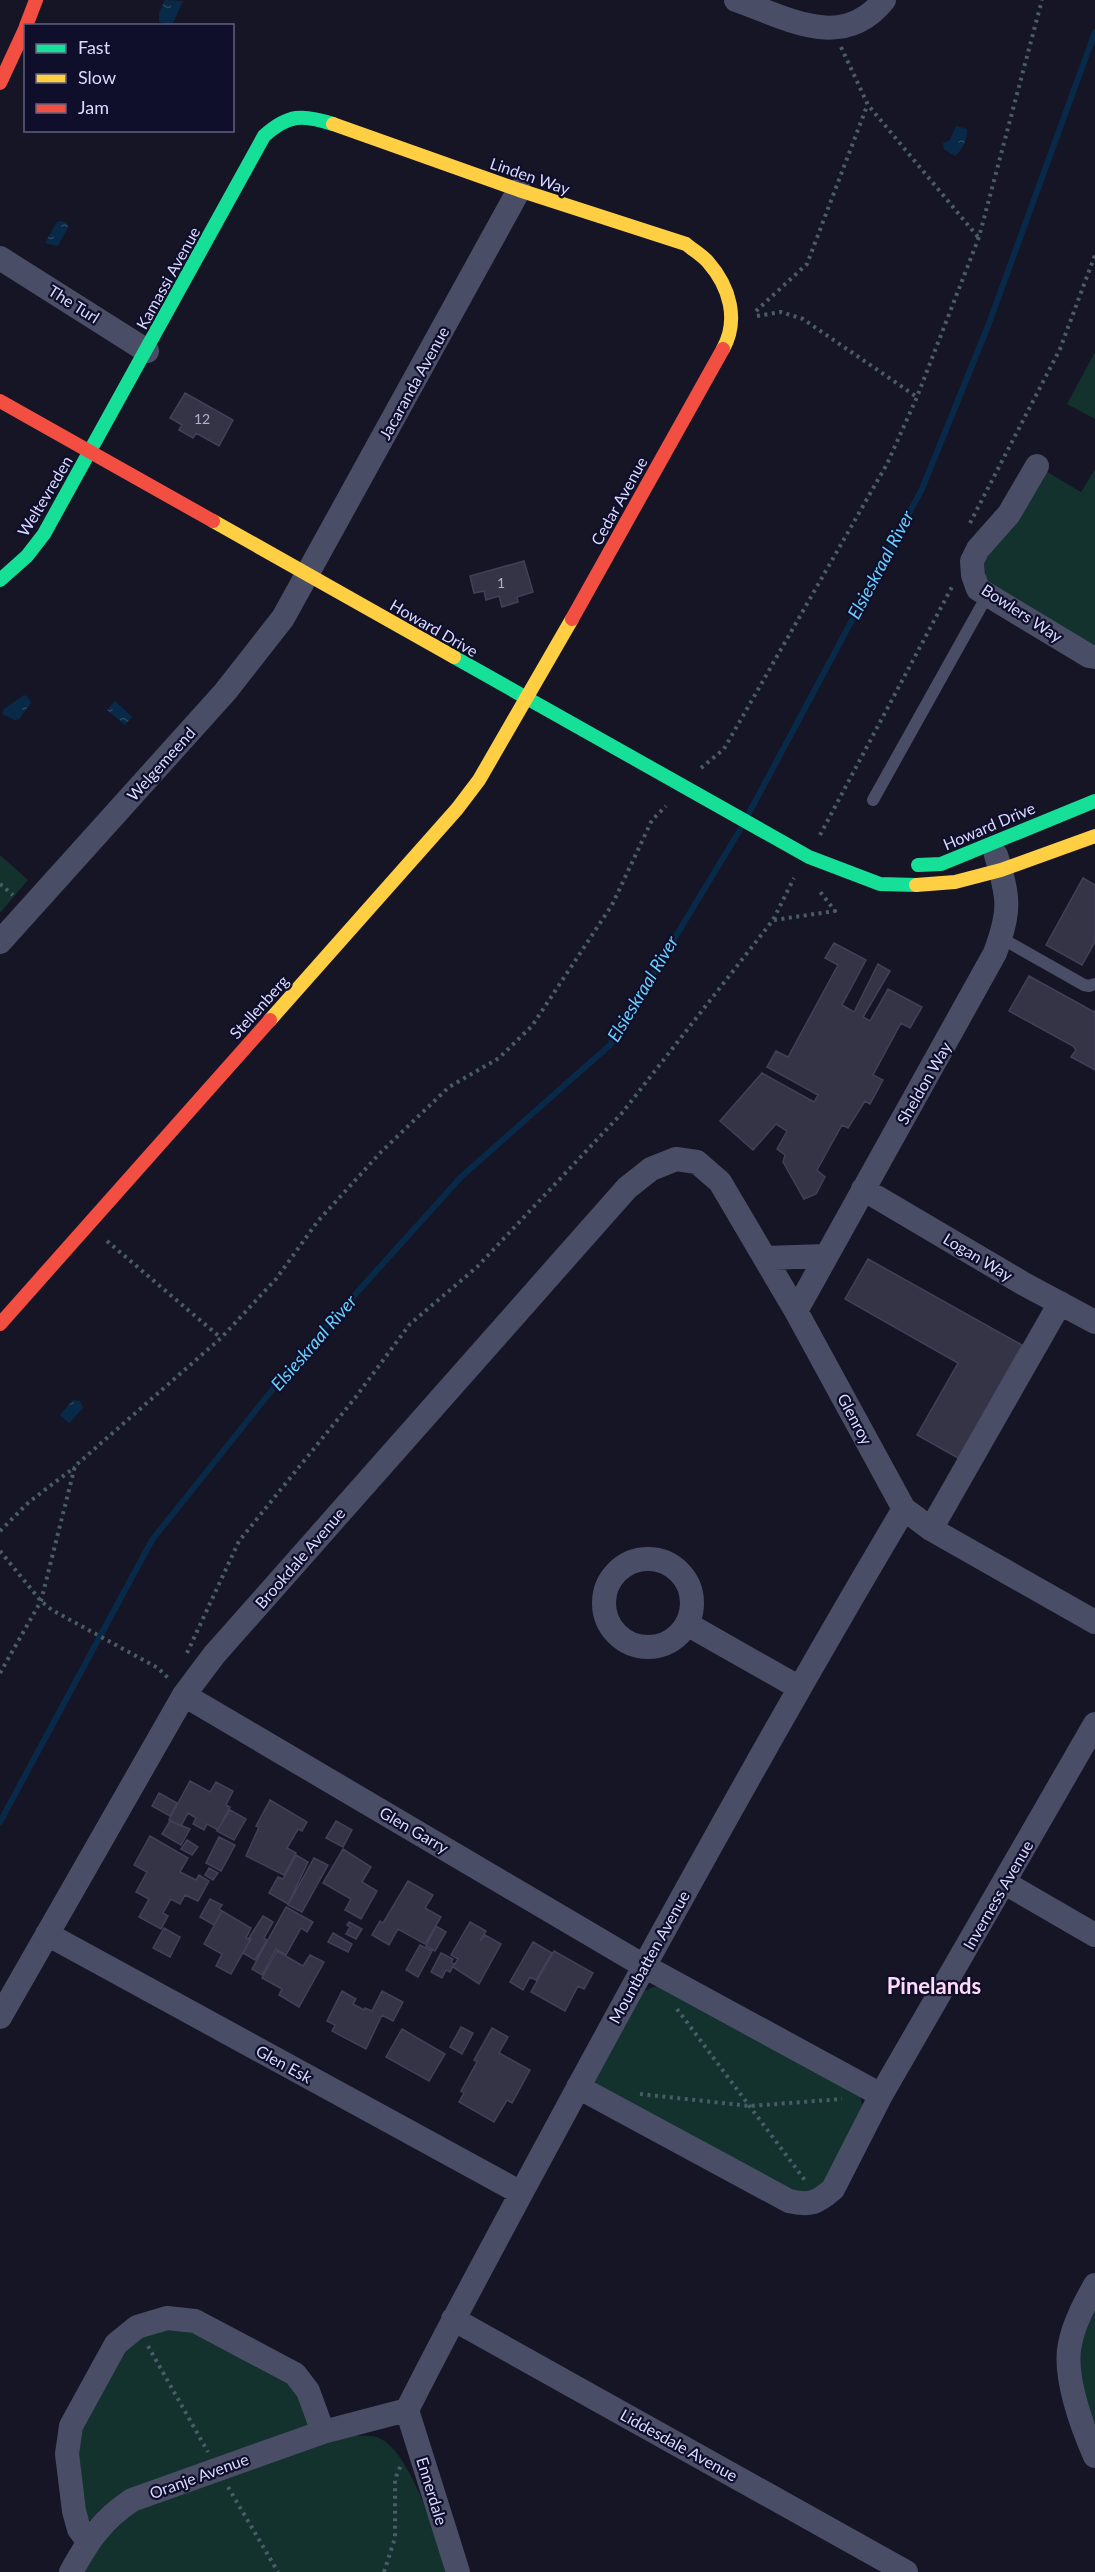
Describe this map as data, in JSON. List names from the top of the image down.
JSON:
{
  "streets": {
    "street": [
      "Linden Way",
      "Kamassi Avenue",
      "The Turl",
      "Jacaranda Avenue",
      "Weltevreden",
      "Cedar Avenue",
      "Bowlers Way",
      "Howard Drive",
      "Welgemeend",
      "Stellenberg",
      "Sheldon Way",
      "Logan Way",
      "Glenroy",
      "Brookdale Avenue",
      "Glen Garry",
      "Inverness Avenue",
      "Mountbatten Avenue",
      "Glen Esk",
      "Liddesdale Avenue",
      "Oranje Avenue",
      "Ennerdale"
    ]
  },
  "crossings": [
    ["Linden Way", "Kamassi Avenue"],
    ["Linden Way", "Jacaranda Avenue"],
    ["Linden Way", "Cedar Avenue"],
    ["Kamassi Avenue", "The Turl"],
    ["Kamassi Avenue", "Weltevreden"],
    ["Kamassi Avenue", "Howard Drive"],
    ["Jacaranda Avenue", "Howard Drive"],
    ["Jacaranda Avenue", "Welgemeend"],
    ["Weltevreden", "Howard Drive"],
    ["Cedar Avenue", "Howard Drive"],
    ["Cedar Avenue", "Stellenberg"],
    ["Howard Drive", "Welgemeend"],
    ["Howard Drive", "Stellenberg"],
    ["Howard Drive", "Sheldon Way"],
    ["Sheldon Way", "Logan Way"],
    ["Sheldon Way", "Glenroy"],
    ["Glenroy", "Brookdale Avenue"],
    ["Glenroy", "Mountbatten Avenue"],
    ["Brookdale Avenue", "Glen Garry"],
    ["Brookdale Avenue", "Glen Esk"],
    ["Glen Garry", "Mountbatten Avenue"],
    ["Mountbatten Avenue", "Glen Esk"],
    ["Mountbatten Avenue", "Liddesdale Avenue"],
    ["Mountbatten Avenue", "Oranje Avenue"],
    ["Mountbatten Avenue", "Ennerdale"],
    ["Oranje Avenue", "Ennerdale"]
  ],
  "districts": ["Pinelands"],
  "water": ["Elsieskraal River"],
  "house_numbers": ["12", "1"],
  "legend": ["Fast", "Slow", "Jam"]
}
